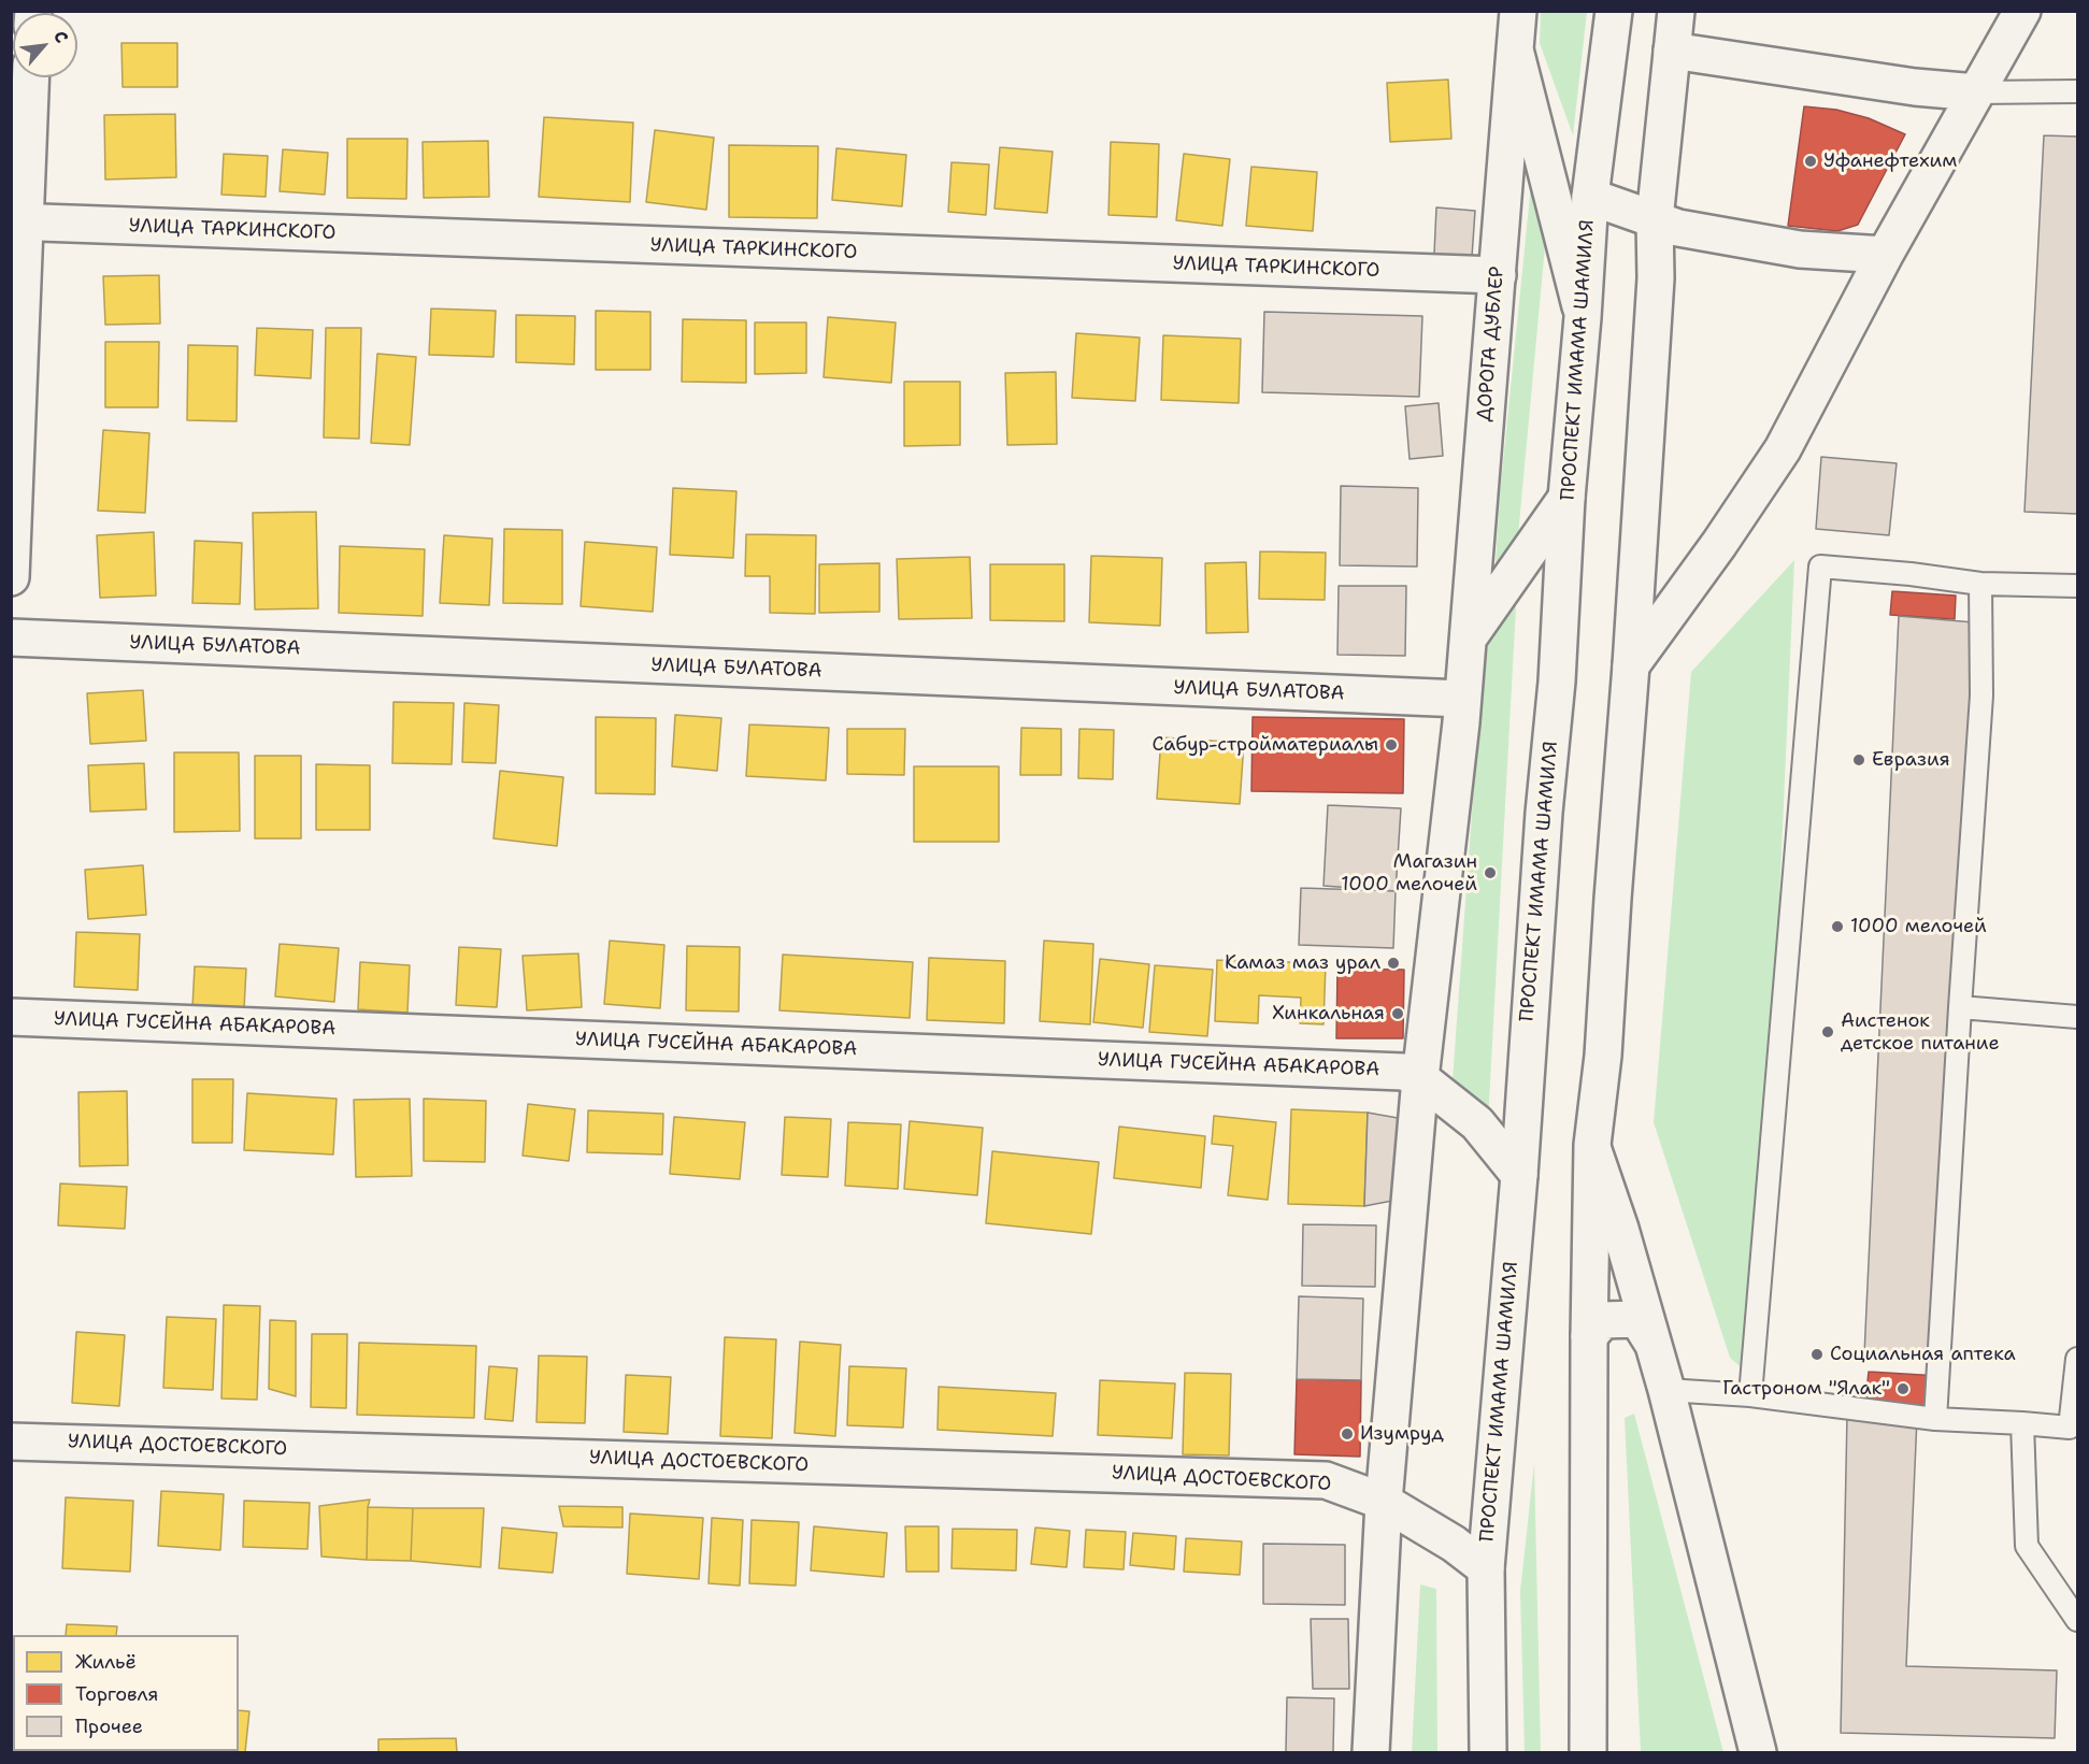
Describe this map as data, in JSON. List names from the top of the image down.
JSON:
{
  "streets": {
    "main road": [
      "УЛИЦА ТАРКИНСКОГО",
      "ДОРОГА ДУБЛЕР",
      "ПРОСПЕКТ ИМАМА ШАМИЛЯ",
      "УЛИЦА БУЛАТОВА",
      "УЛИЦА ГУСЕЙНА АБАКАРОВА",
      "УЛИЦА ДОСТОЕВСКОГО"
    ]
  },
  "crossings": [
    ["УЛИЦА ТАРКИНСКОГО", "ДОРОГА ДУБЛЕР"],
    ["ПРОСПЕКТ ИМАМА ШАМИЛЯ", "УЛИЦА ДОСТОЕВСКОГО"]
  ],
  "places": [
    "Уфанефтехим",
    "Сабур-стройматериалы",
    "Евразия",
    "Магазин 1000 мелочей",
    "1000 мелочей",
    "Камаз маз урал",
    "Хинкальная",
    "Аистенок детское питание",
    "Социальная аптека",
    "Гастроном \"Ялак\"",
    "Изумруд"
  ],
  "legend": ["Жильё", "Торговля", "Прочее"],
  "north": "top right"
}
